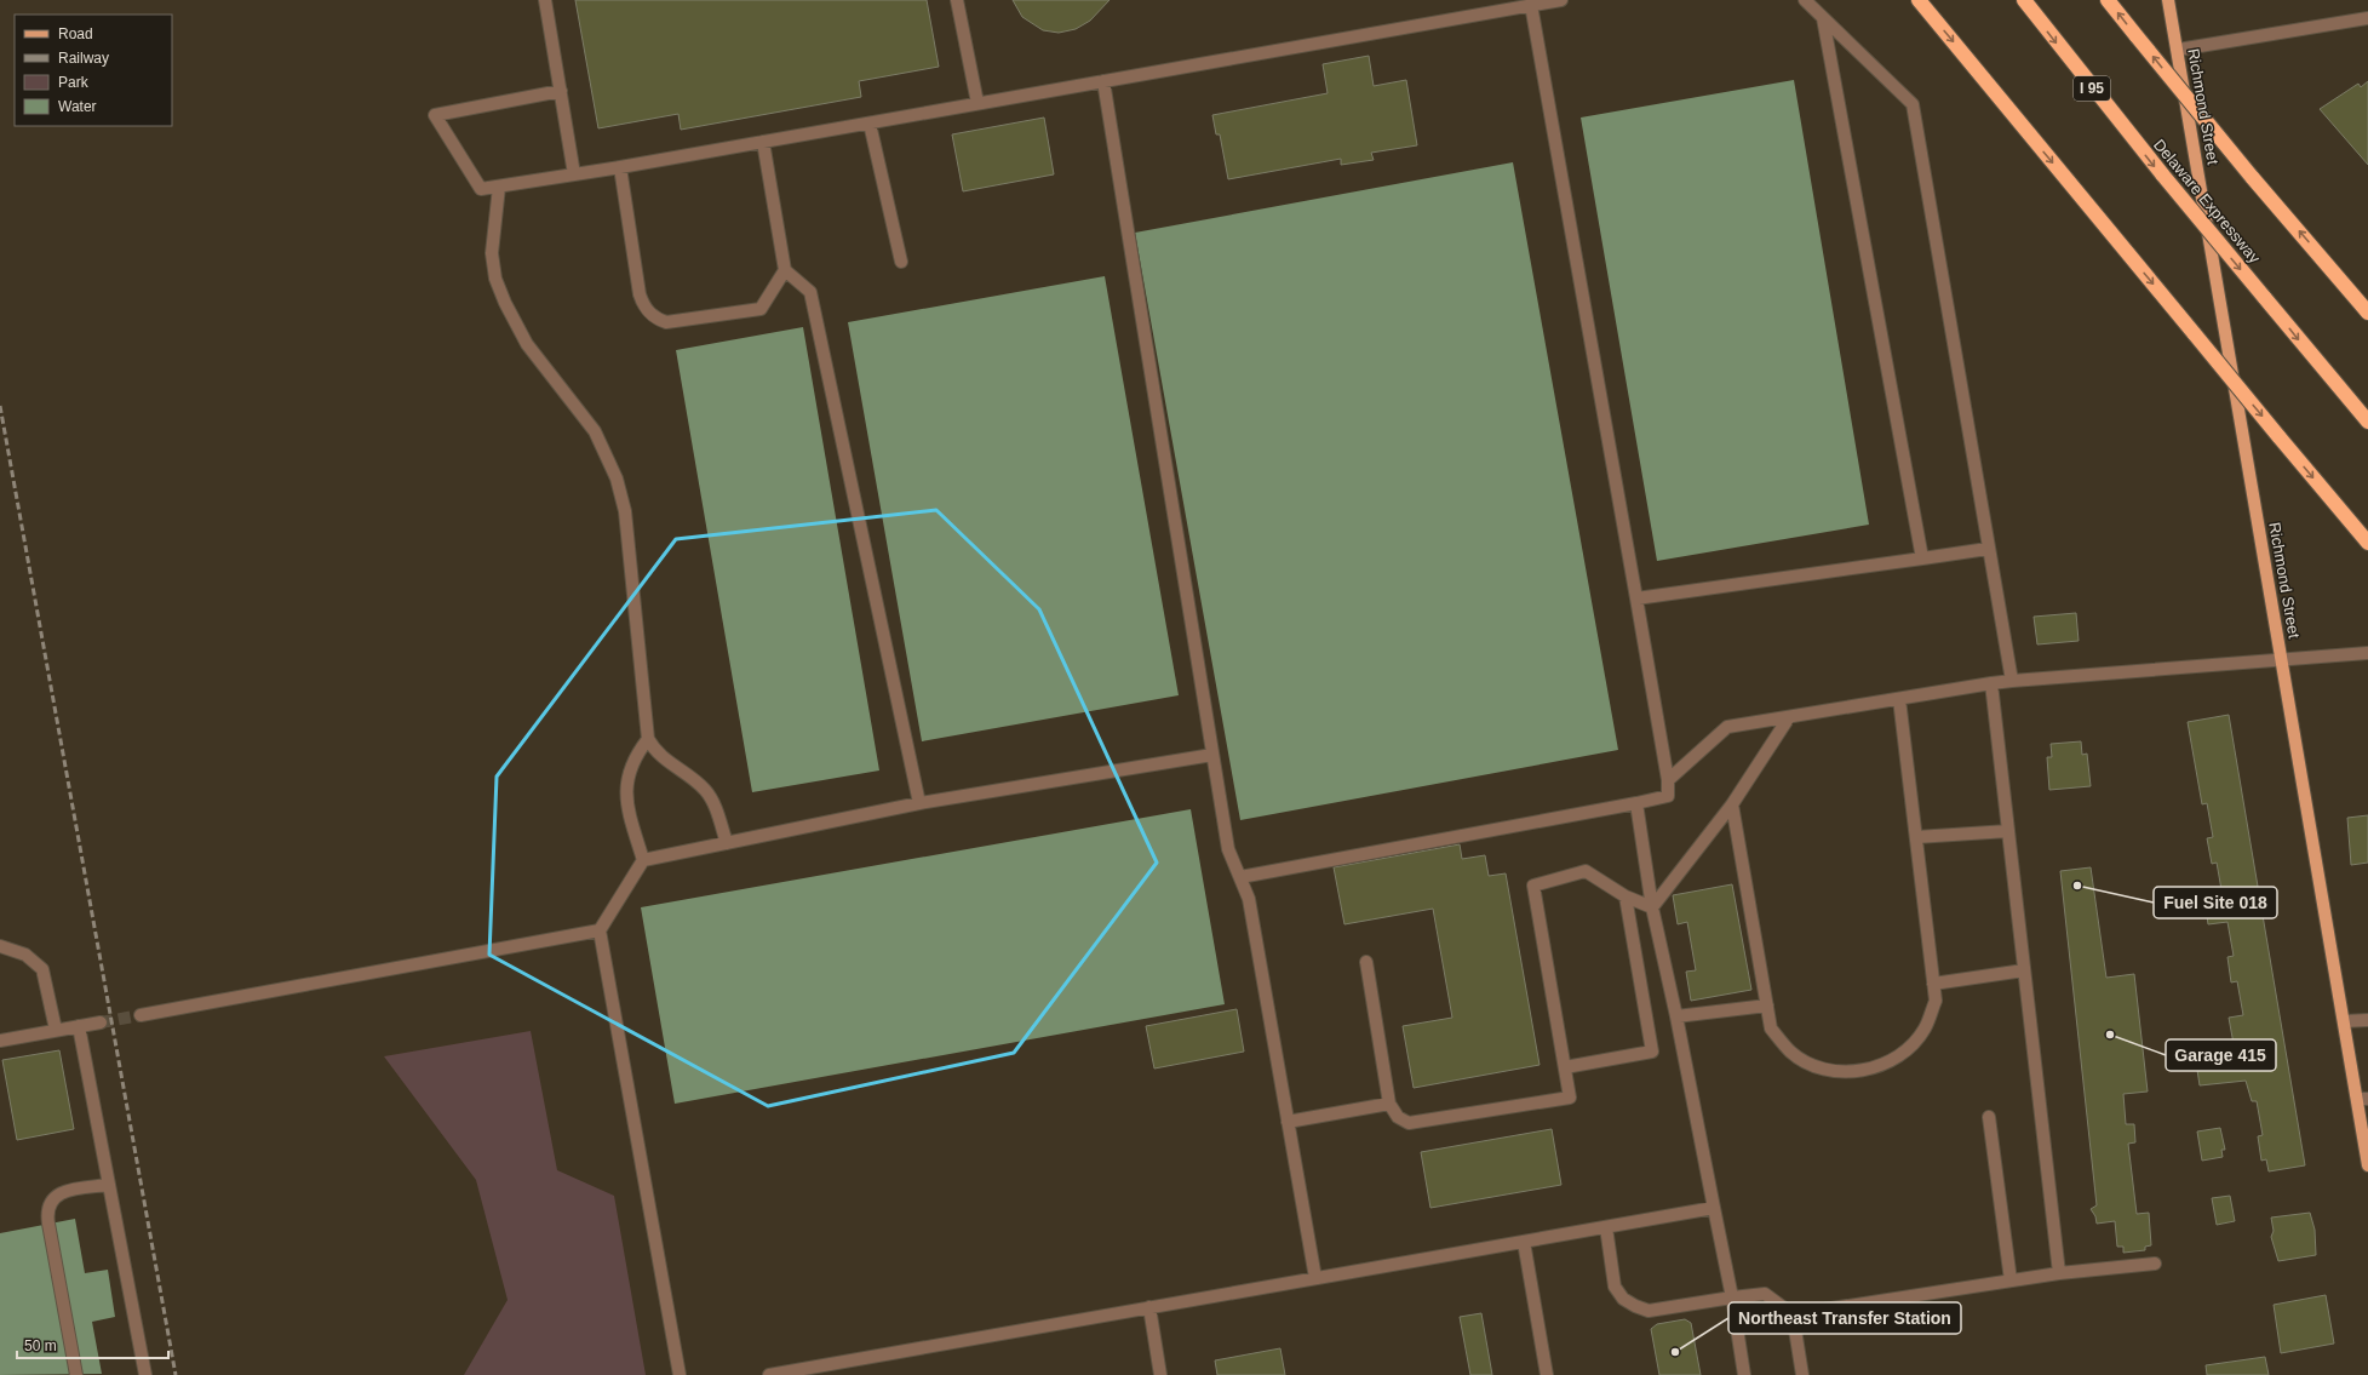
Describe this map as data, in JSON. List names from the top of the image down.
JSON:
{
  "streets": {
    "highway": ["I 95", "Delaware Expressway"],
    "main road": ["Richmond Street"]
  },
  "places": ["Fuel Site 018", "Garage 415", "Northeast Transfer Station"],
  "legend": [
    "Road",
    "Railway",
    "Park",
    "Water"
  ],
  "scale_bar": "50 m"
}
